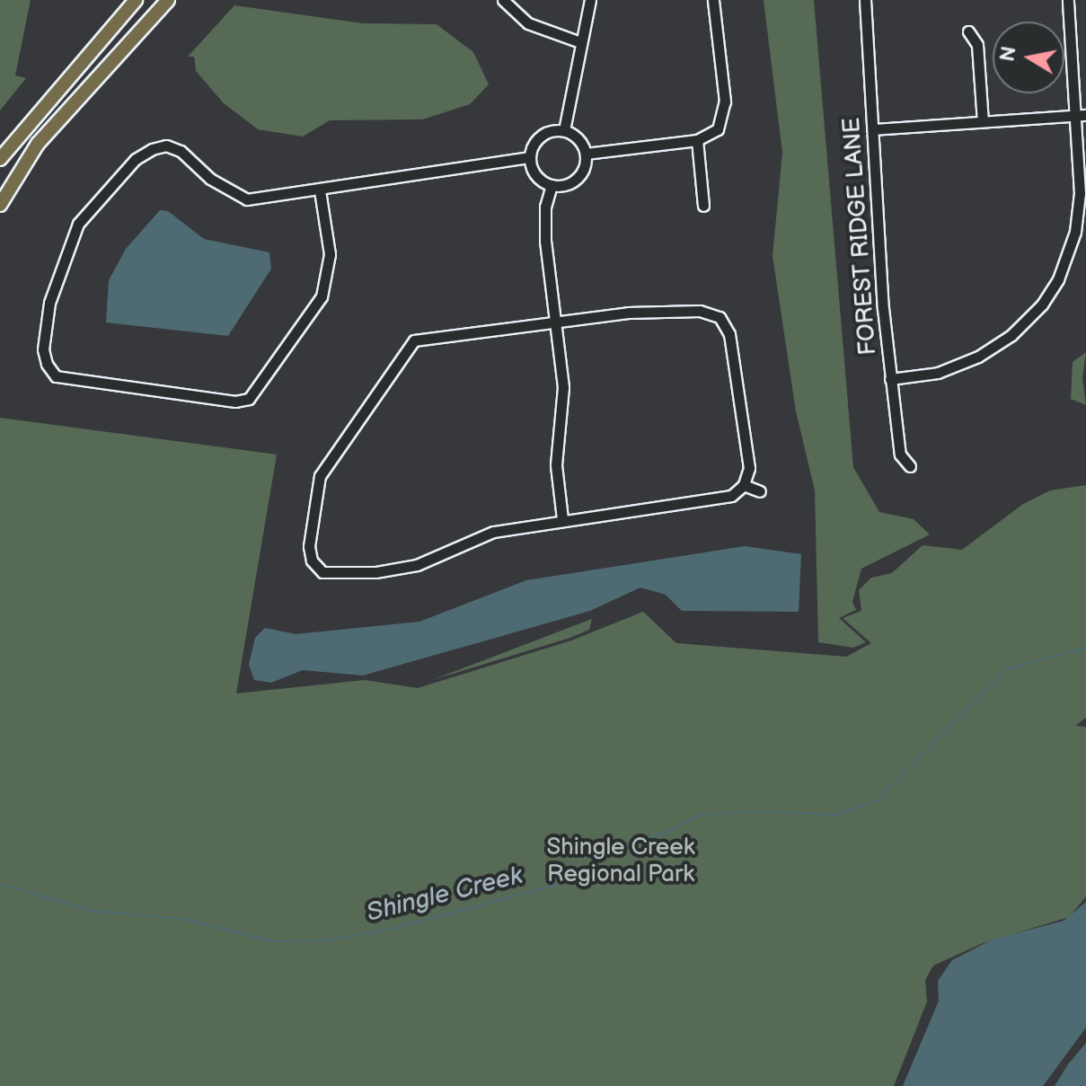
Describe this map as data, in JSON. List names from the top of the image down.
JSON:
{
  "streets": {
    "street": ["FOREST RIDGE LANE"]
  },
  "water": ["Shingle Creek"],
  "parks": ["Shingle Creek Regional Park"],
  "north": "left"
}
